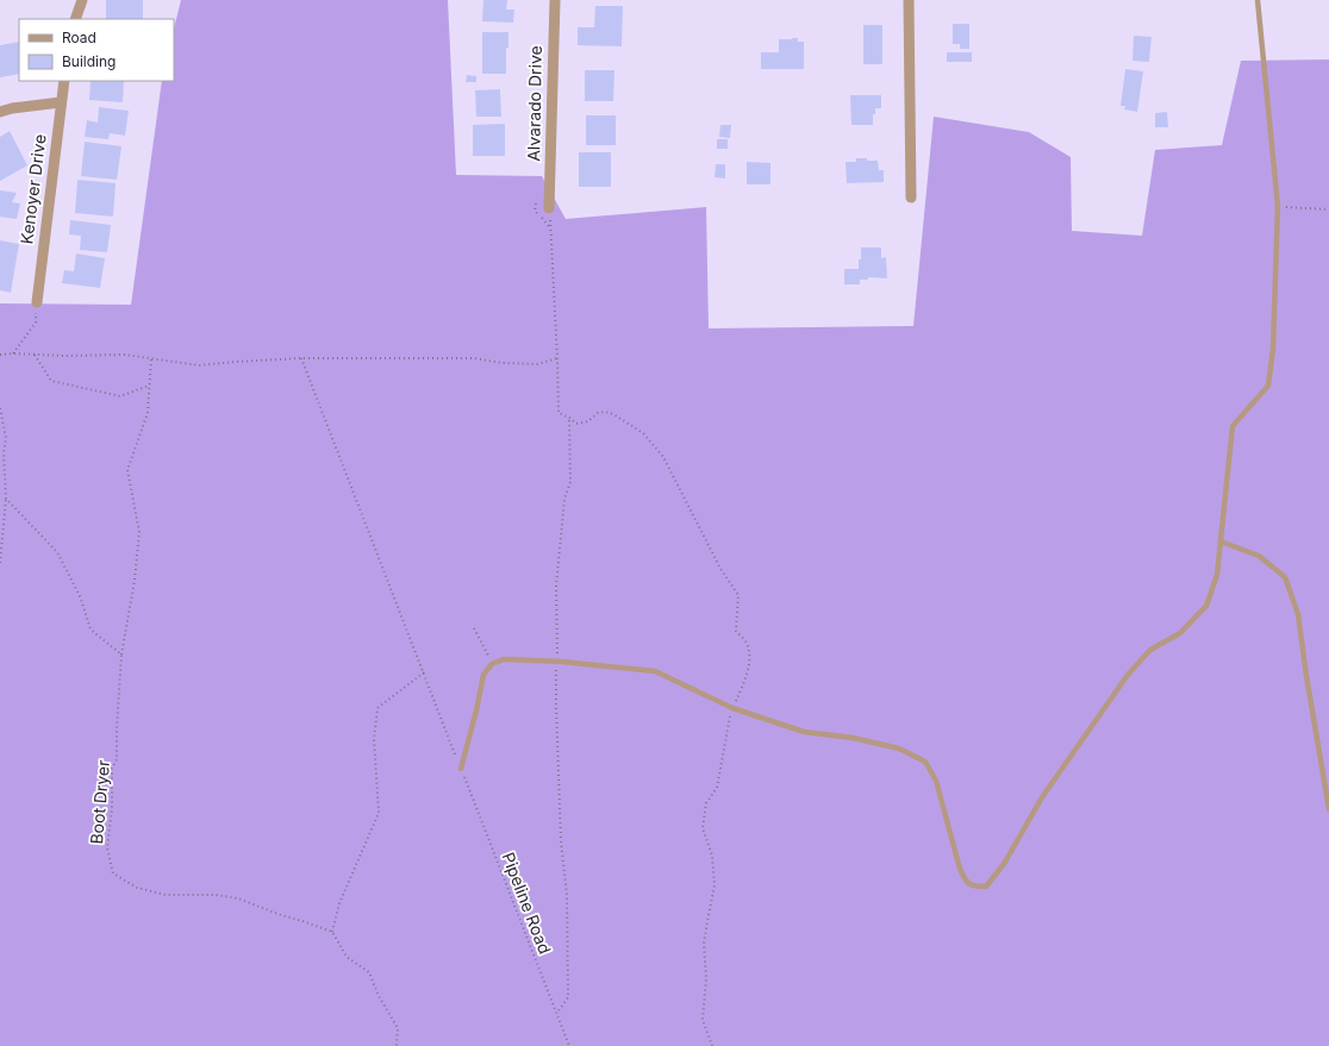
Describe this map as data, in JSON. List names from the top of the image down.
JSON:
{
  "streets": {
    "street": ["Alvarado Drive", "Kenoyer Drive"],
    "path": ["Boot Dryer", "Pipeline Road"]
  },
  "legend": ["Road", "Building"]
}
